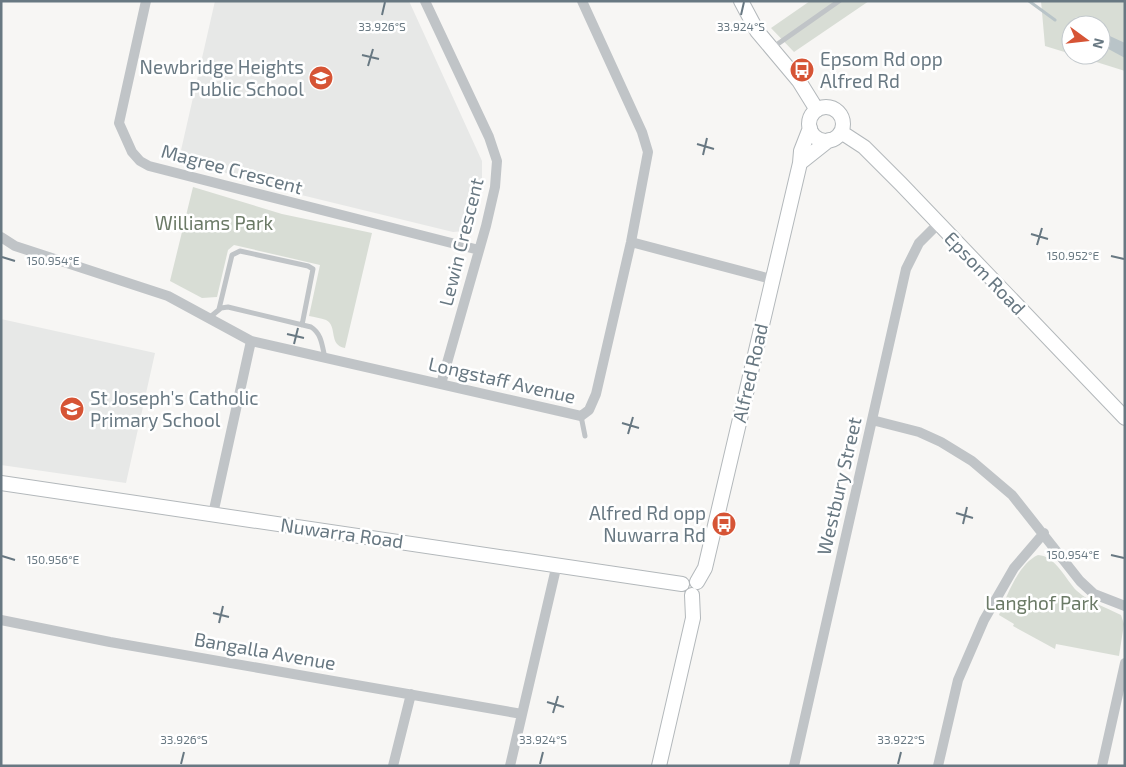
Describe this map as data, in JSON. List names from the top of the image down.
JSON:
{
  "streets": {
    "street": [
      "Magree Crescent",
      "Lewin Crescent",
      "Epsom Road",
      "Alfred Road",
      "Longstaff Avenue",
      "Westbury Street",
      "Nuwarra Road",
      "Bangalla Avenue"
    ]
  },
  "crossings": [
    ["Magree Crescent", "Lewin Crescent"],
    ["Lewin Crescent", "Longstaff Avenue"],
    ["Epsom Road", "Alfred Road"],
    ["Epsom Road", "Westbury Street"],
    ["Alfred Road", "Nuwarra Road"]
  ],
  "parks": ["Williams Park", "Langhof Park"],
  "places": {
    "bus stop": ["Epsom Rd opp Alfred Rd", "Alfred Rd opp Nuwarra Rd"],
    "school or university": ["Newbridge Heights Public School", "St Joseph's Catholic Primary School"]
  },
  "north": "right",
  "coordinates": [
    "33.926°S",
    "33.924°S",
    "150.952°E",
    "150.954°E",
    "150.956°E",
    "33.922°S"
  ]
}
